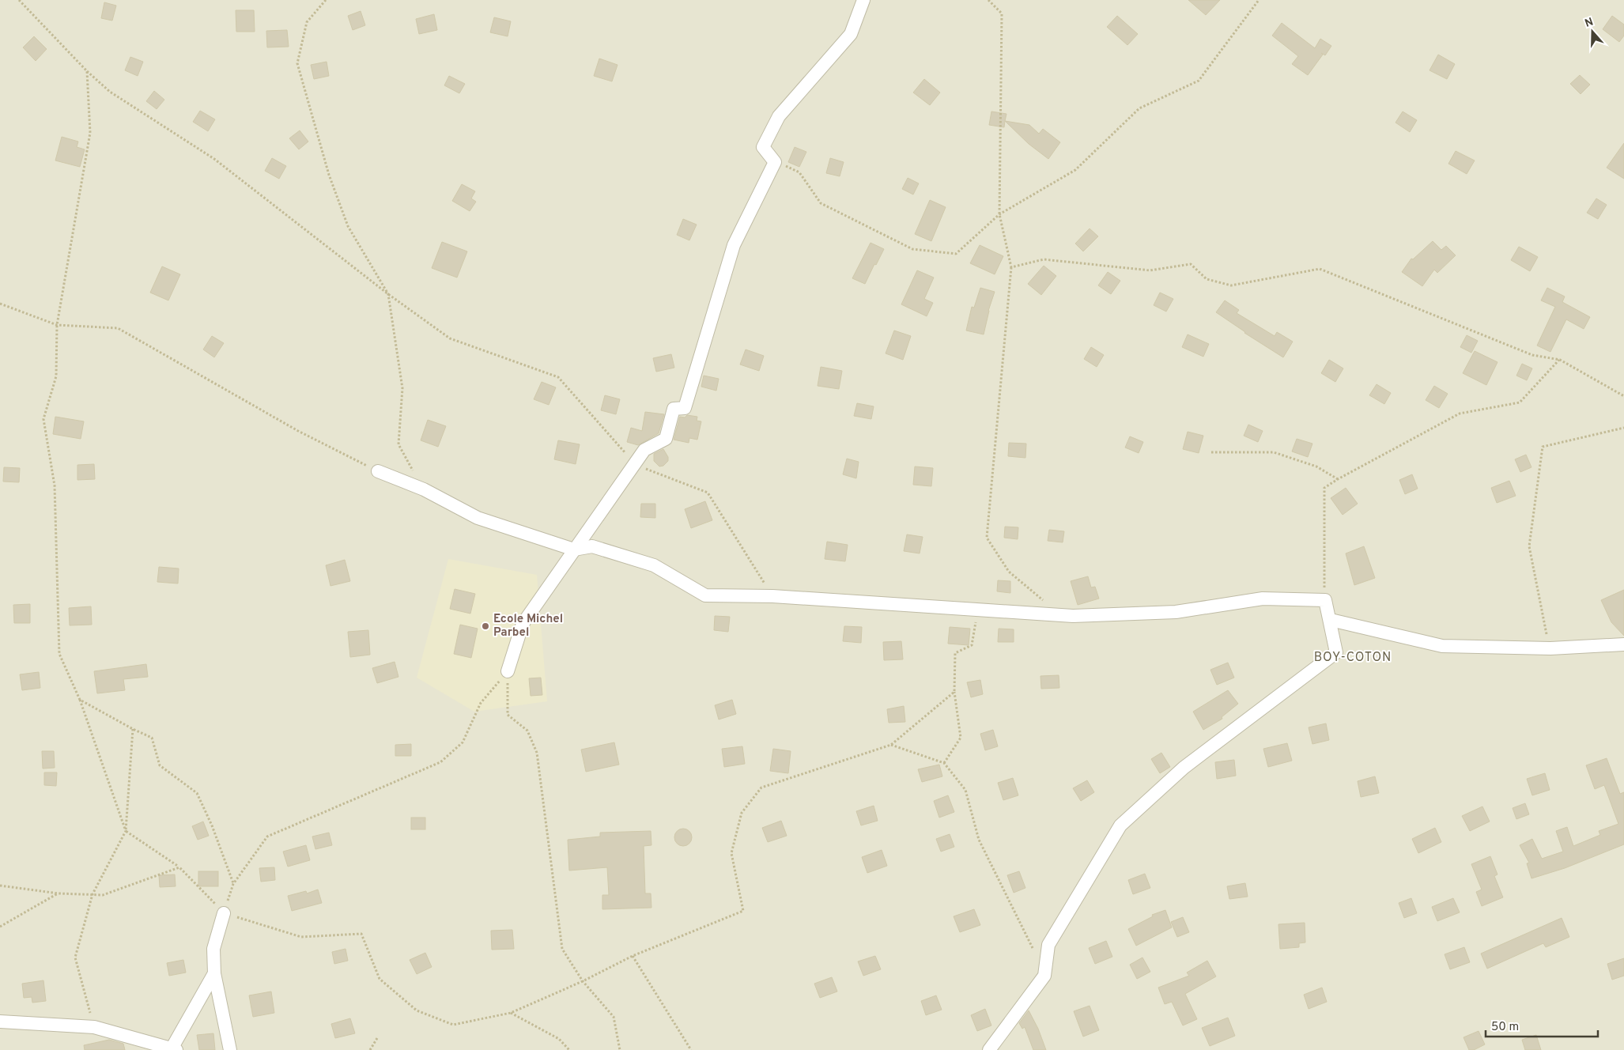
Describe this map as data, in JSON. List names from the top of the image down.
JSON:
{
  "districts": ["BOY-COTON"],
  "places": ["Ecole Michel Parbel"],
  "scale_bar": "50 m",
  "north": "top"
}
